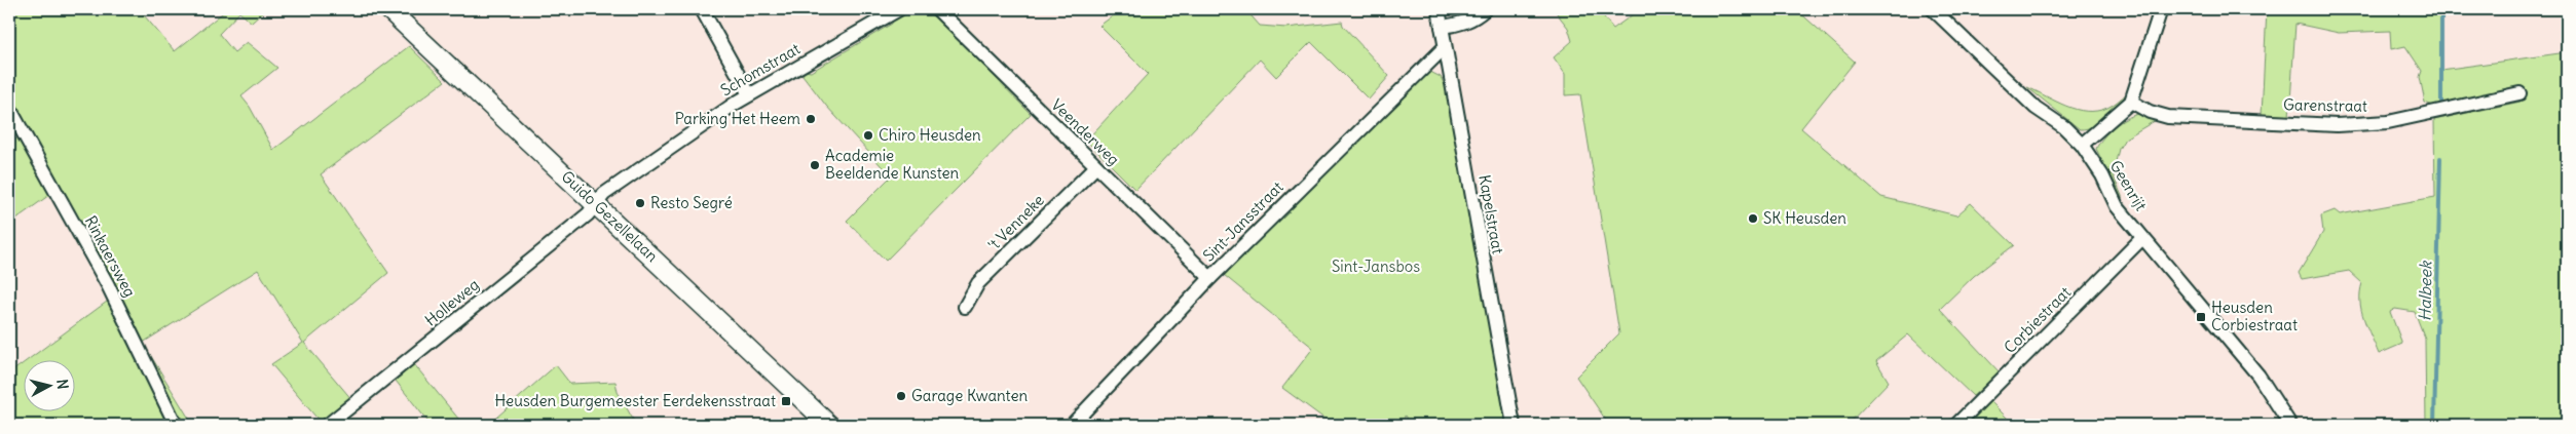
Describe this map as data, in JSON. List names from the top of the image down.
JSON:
{
  "streets": {
    "main road": ["Guido Gezellelaan"],
    "street": [
      "Schomstraat",
      "Garenstraat",
      "Veenderweg",
      "Geenrijt",
      "Kapelstraat",
      "Sint-Jansstraat",
      "'t Venneke",
      "Rinkaersweg",
      "Holleweg",
      "Corbiestraat"
    ]
  },
  "crossings": [
    ["Schomstraat", "Guido Gezellelaan"],
    ["Schomstraat", "Holleweg"],
    ["Veenderweg", "Sint-Jansstraat"],
    ["Veenderweg", "'t Venneke"],
    ["Geenrijt", "Corbiestraat"],
    ["Kapelstraat", "Sint-Jansstraat"],
    ["Guido Gezellelaan", "Holleweg"]
  ],
  "water": ["Halbeek"],
  "parks": ["Sint-Jansbos"],
  "places": {
    "other": [
      "Parking Het Heem",
      "Chiro Heusden",
      "Academie Beeldende Kunsten",
      "Resto Segré",
      "SK Heusden",
      "Garage Kwanten"
    ],
    "transit": ["Heusden Corbiestraat", "Heusden Burgemeester Eerdekensstraat"]
  },
  "north": "right"
}
